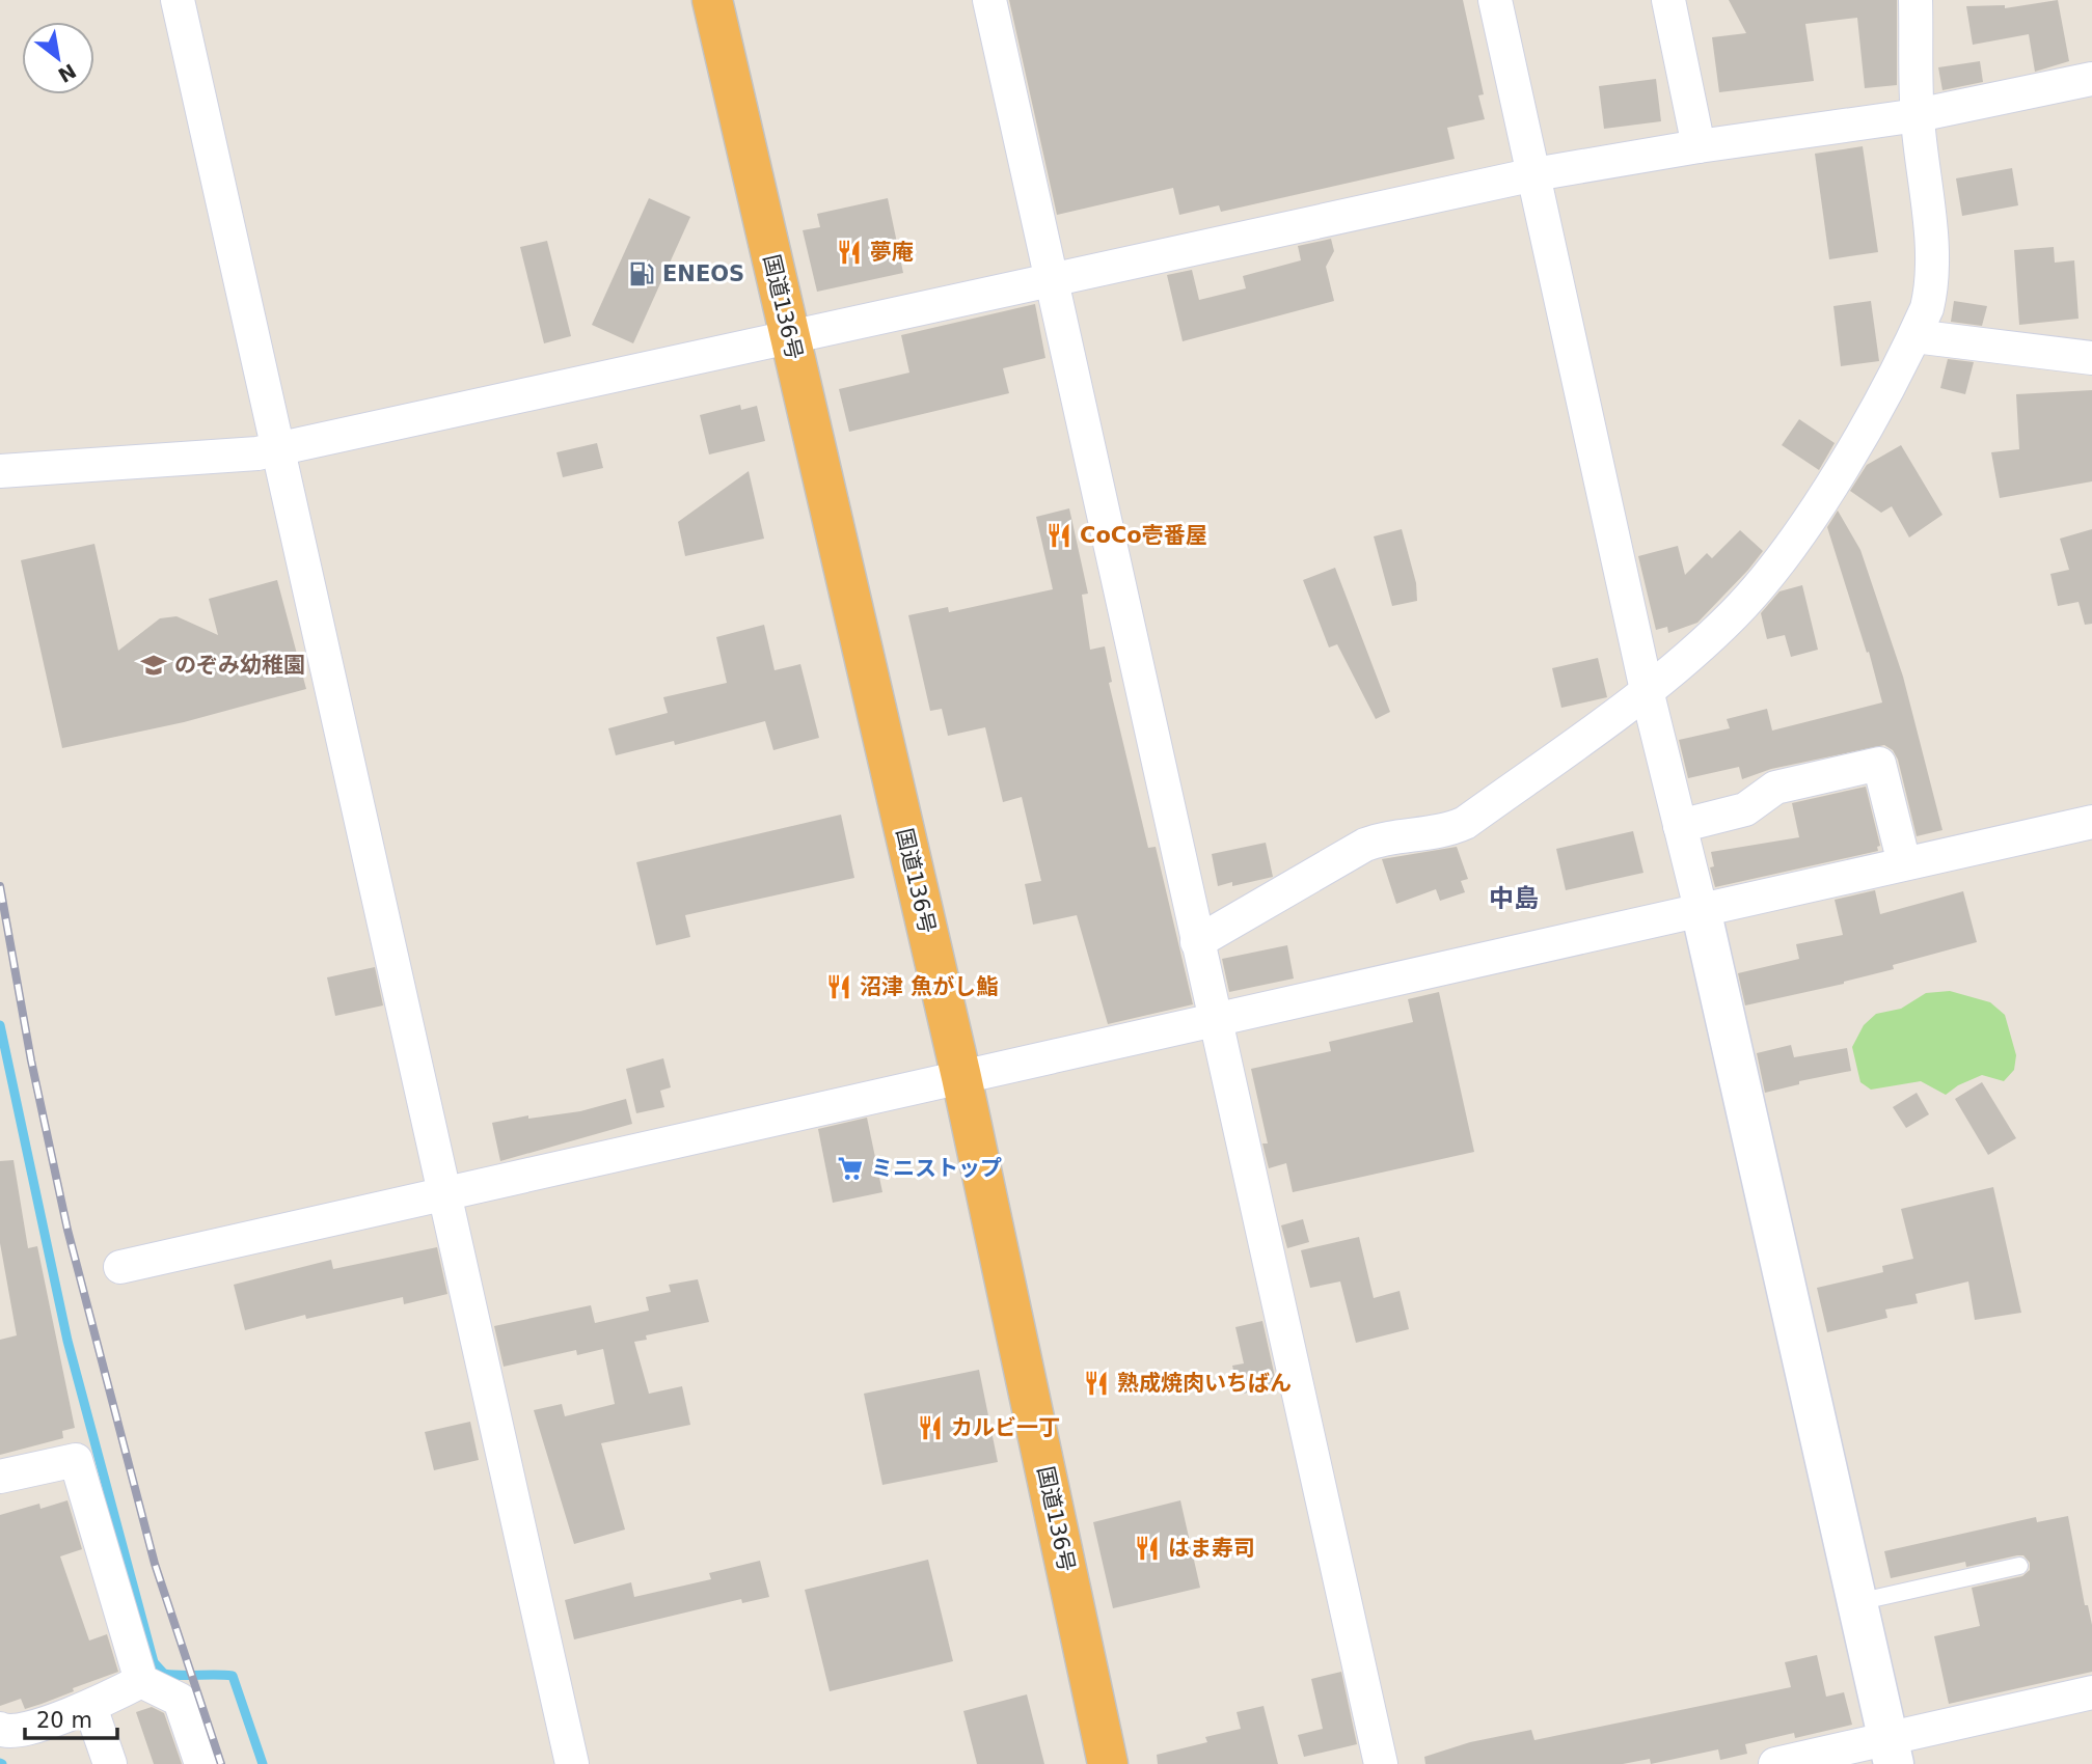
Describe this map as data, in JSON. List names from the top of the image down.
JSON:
{
  "streets": {
    "highway": ["国道136号"]
  },
  "districts": ["中島"],
  "places": {
    "restaurant": [
      "夢庵",
      "CoCo壱番屋",
      "沼津 魚がし鮨",
      "熟成焼肉いちばん",
      "カルビ一丁",
      "はま寿司"
    ],
    "fuel station": ["ENEOS"],
    "school or university": ["のぞみ幼稚園"],
    "supermarket": ["ミニストップ"]
  },
  "scale_bar": "20 m",
  "north": "bottom right"
}
